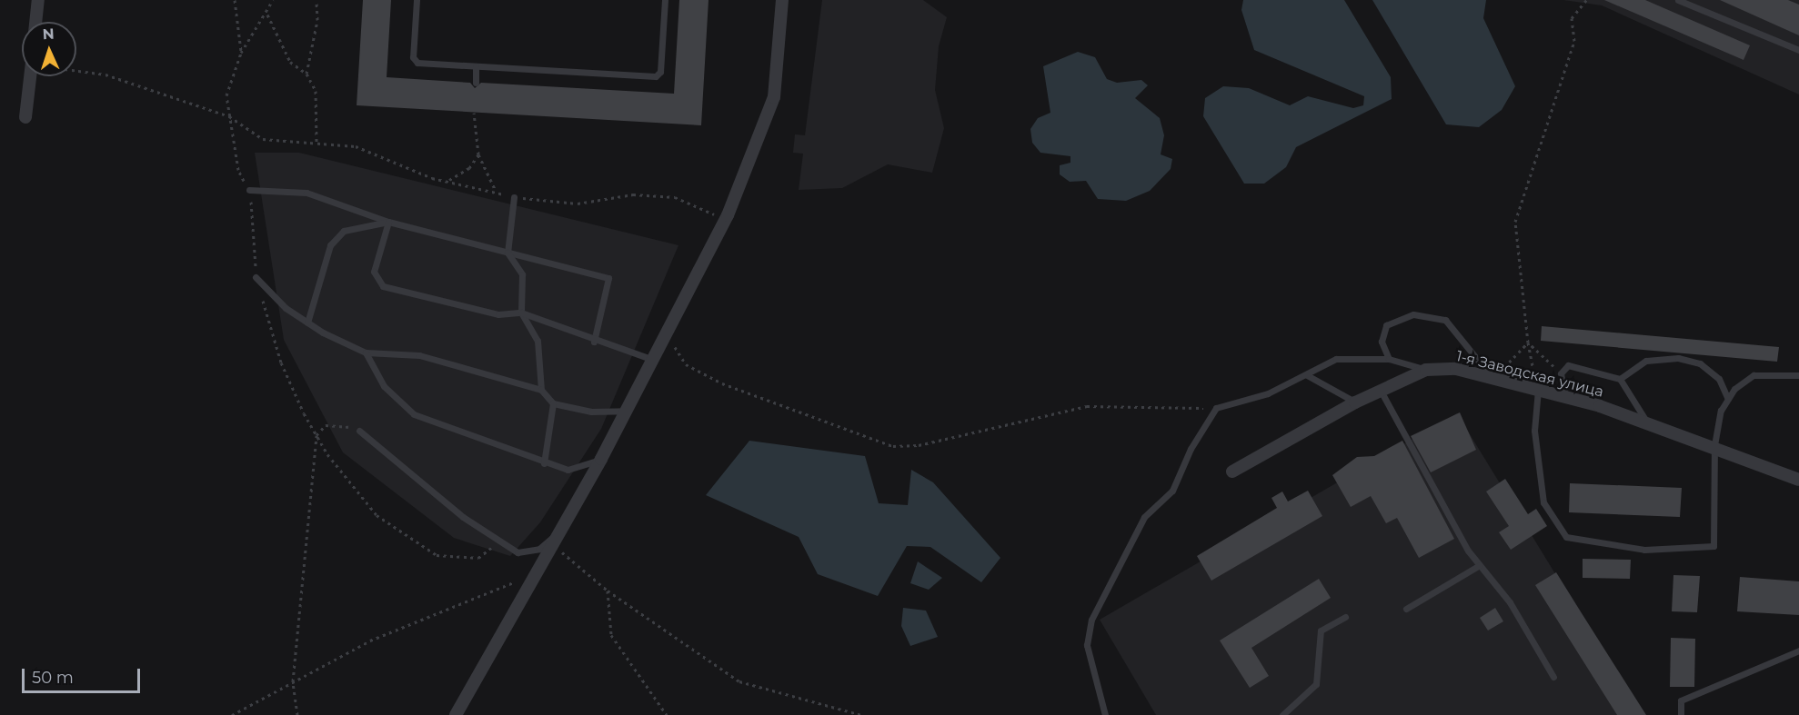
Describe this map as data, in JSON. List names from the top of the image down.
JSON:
{
  "streets": {
    "street": ["1-я Заводская улица"]
  },
  "scale_bar": "50 m",
  "north": "top"
}
